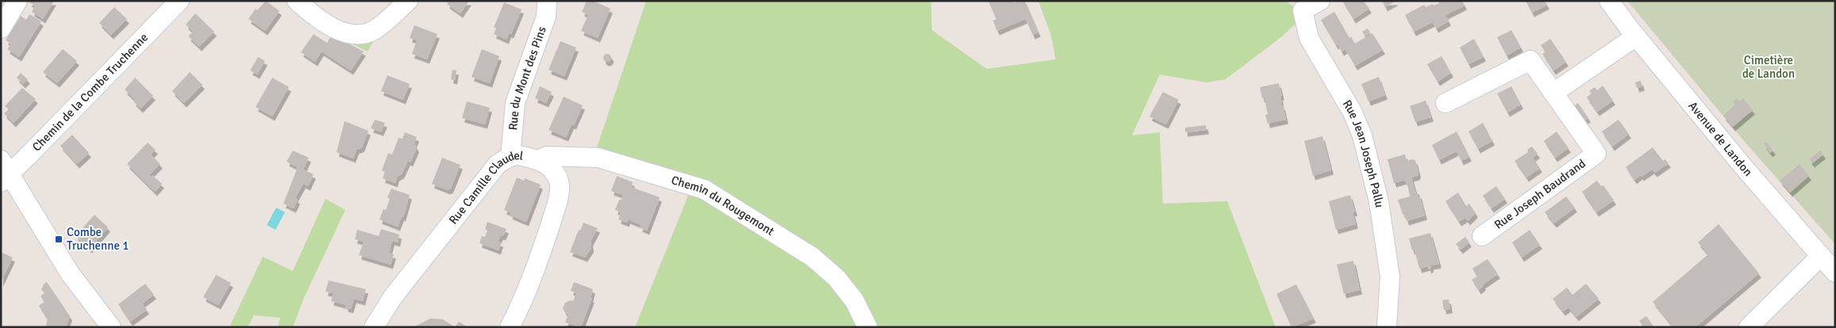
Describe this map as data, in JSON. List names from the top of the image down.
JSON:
{
  "streets": {
    "street": [
      "Rue du Mont des Pins",
      "Chemin de la Combe Truchenne",
      "Avenue de Landon",
      "Rue Jean Joseph Pallu",
      "Rue Camille Claudel",
      "Rue Joseph Baudrand",
      "Chemin du Rougemont"
    ]
  },
  "crossings": [
    ["Rue du Mont des Pins", "Rue Camille Claudel"],
    ["Rue Camille Claudel", "Chemin du Rougemont"]
  ],
  "parks": ["Cimetière de Landon"],
  "places": {
    "transit": ["Combe Truchenne 1"]
  }
}
